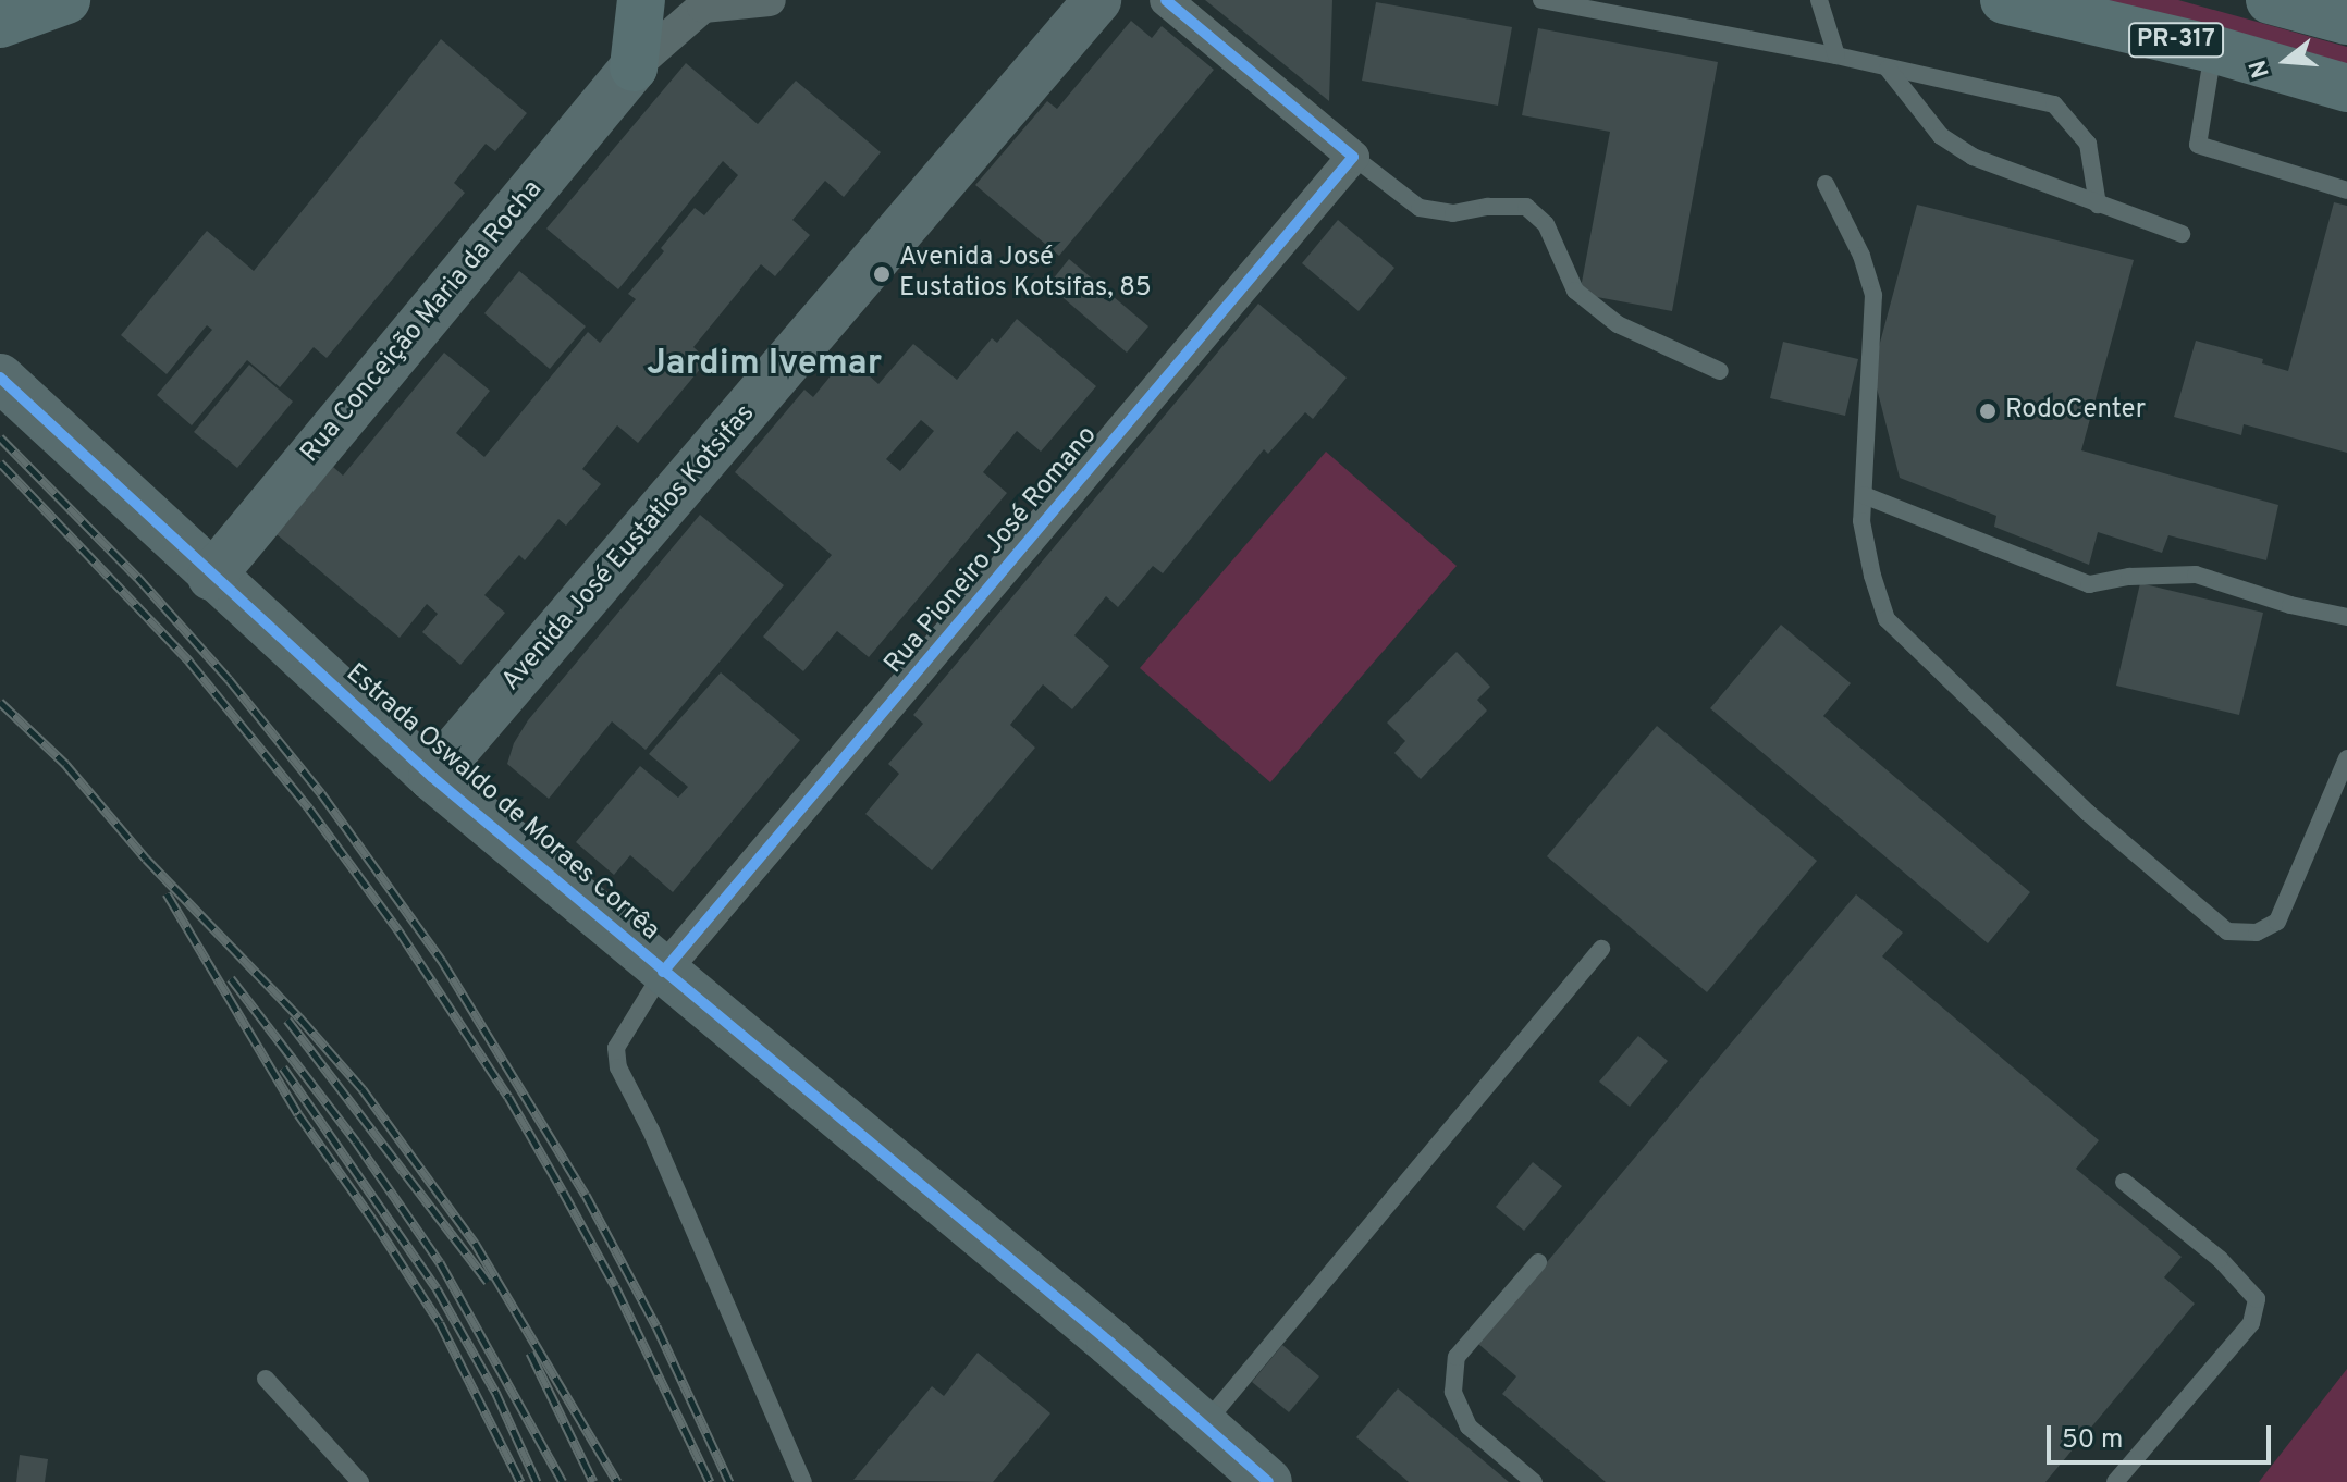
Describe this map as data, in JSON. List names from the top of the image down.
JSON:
{
  "streets": {
    "highway": ["PR-317"],
    "street": [
      "Rua Conceição Maria da Rocha",
      "Avenida José Eustatios Kotsifas",
      "Rua Pioneiro José Romano",
      "Estrada Oswaldo de Moraes Corrêa"
    ]
  },
  "crossings": [
    ["Rua Conceição Maria da Rocha", "Estrada Oswaldo de Moraes Corrêa"],
    ["Avenida José Eustatios Kotsifas", "Estrada Oswaldo de Moraes Corrêa"],
    ["Rua Pioneiro José Romano", "Estrada Oswaldo de Moraes Corrêa"]
  ],
  "districts": ["Jardim Ivemar"],
  "places": ["Avenida José Eustatios Kotsifas, 85", "RodoCenter"],
  "scale_bar": "50 m",
  "north": "left"
}
